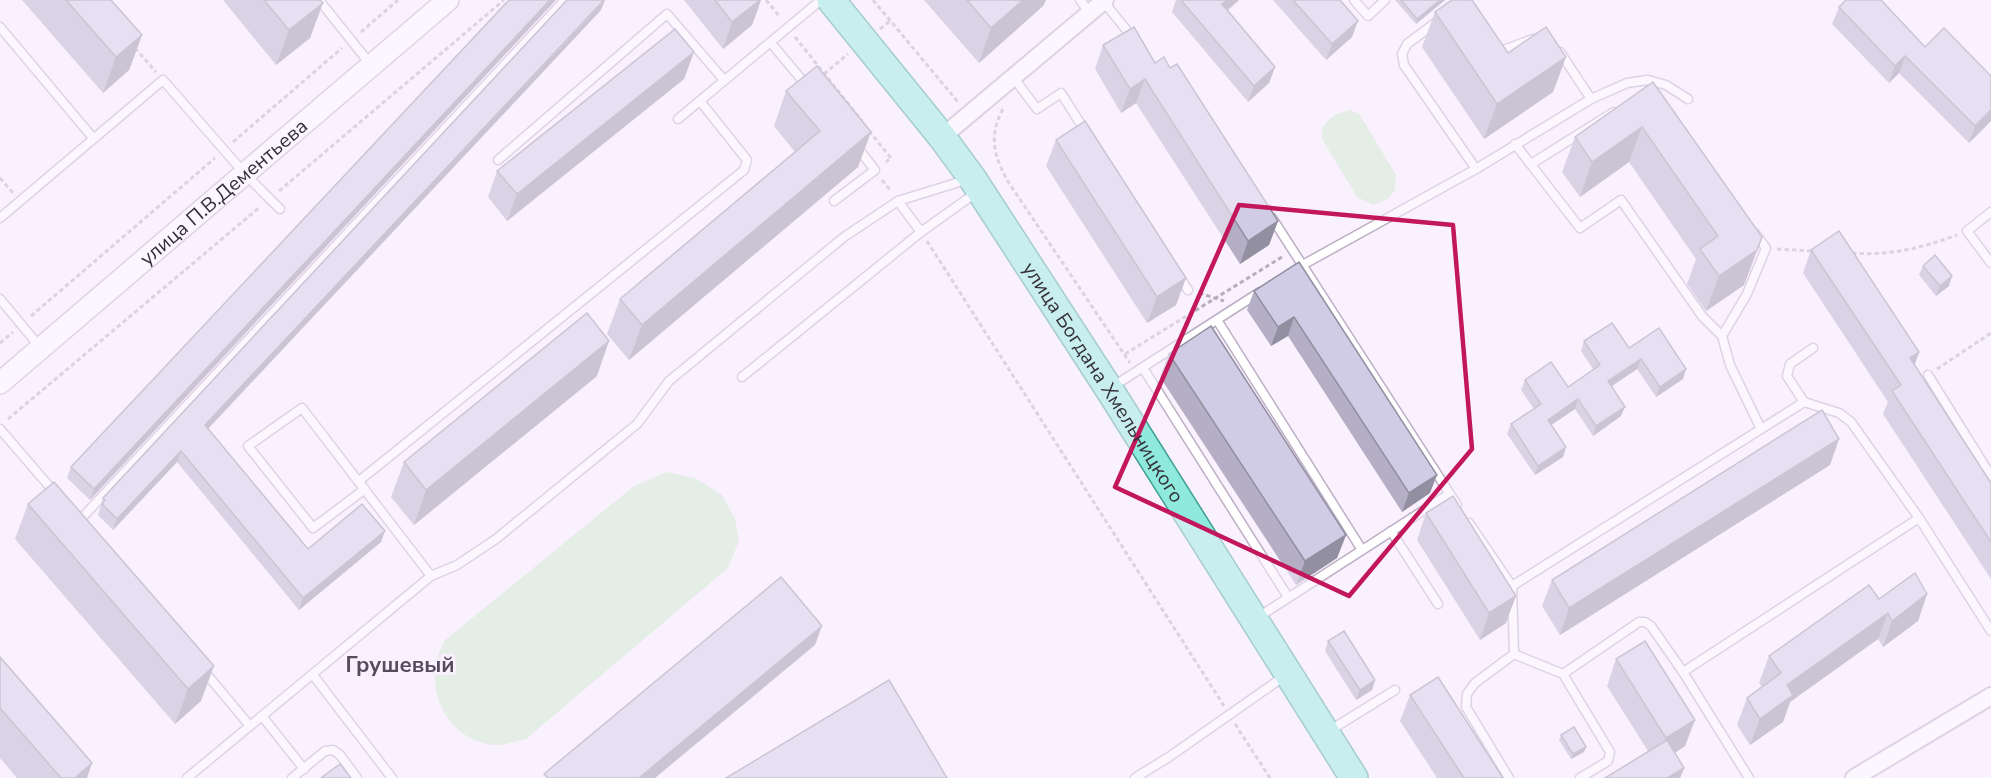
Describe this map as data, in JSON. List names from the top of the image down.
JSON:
{
  "streets": {
    "main road": ["улица Богдана Хмельницкого"],
    "street": ["улица П.В.Дементьева"]
  },
  "districts": ["Грушевый"]
}
